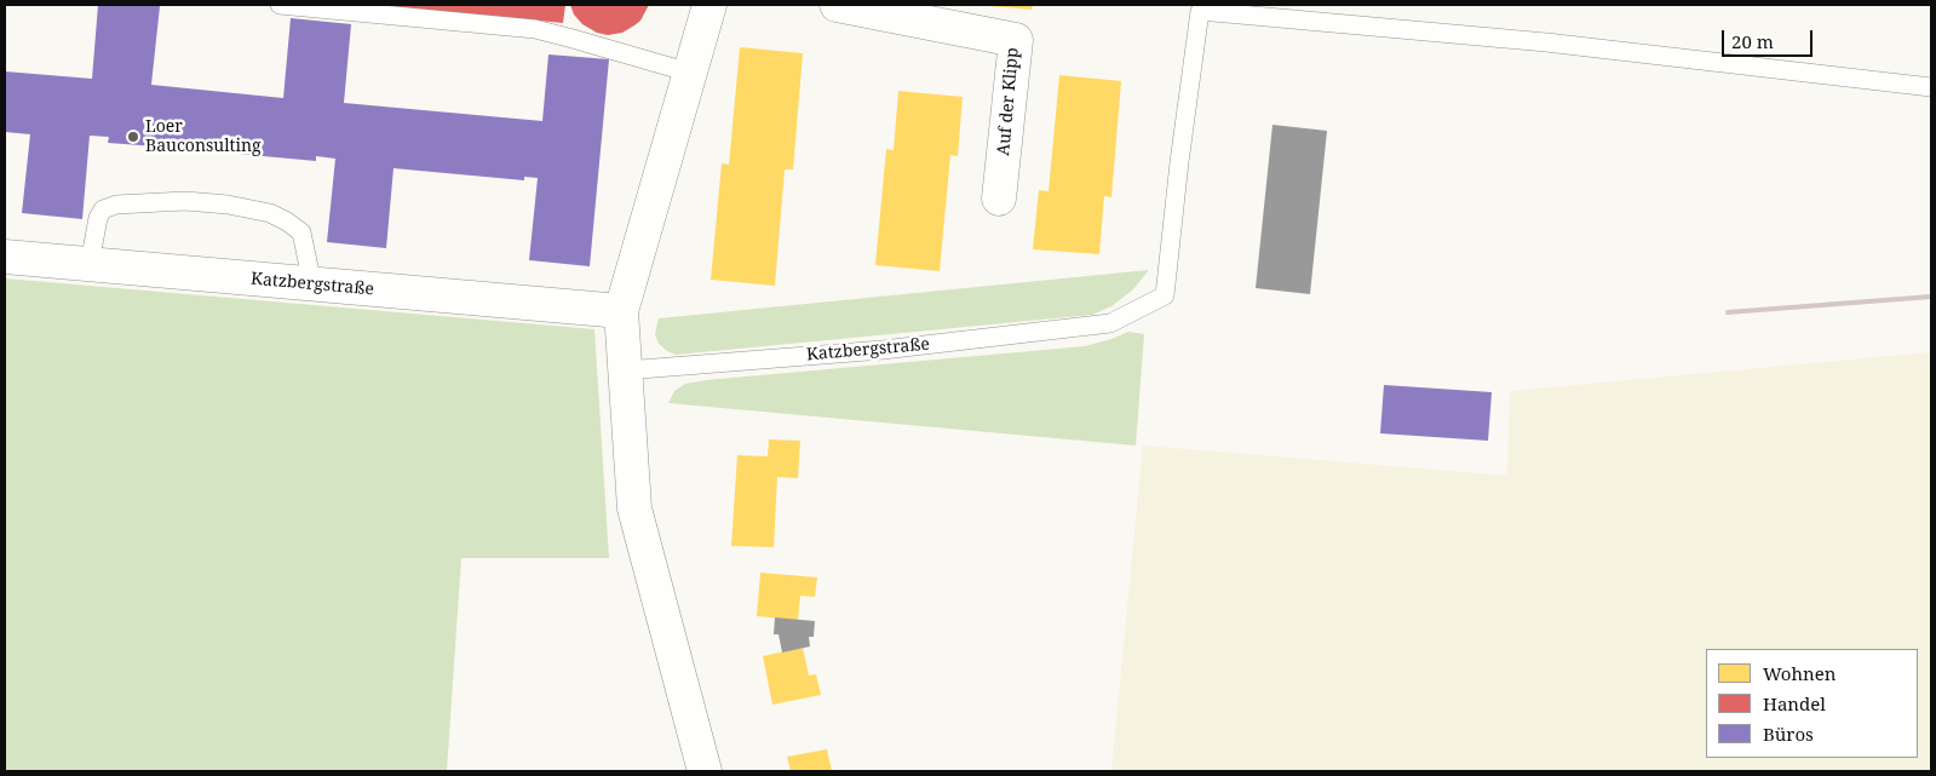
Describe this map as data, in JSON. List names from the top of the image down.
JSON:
{
  "streets": {
    "street": ["Auf der Klipp", "Katzbergstraße"]
  },
  "places": ["Loer Bauconsulting"],
  "legend": ["Wohnen", "Handel", "Büros"],
  "scale_bar": "20 m"
}
